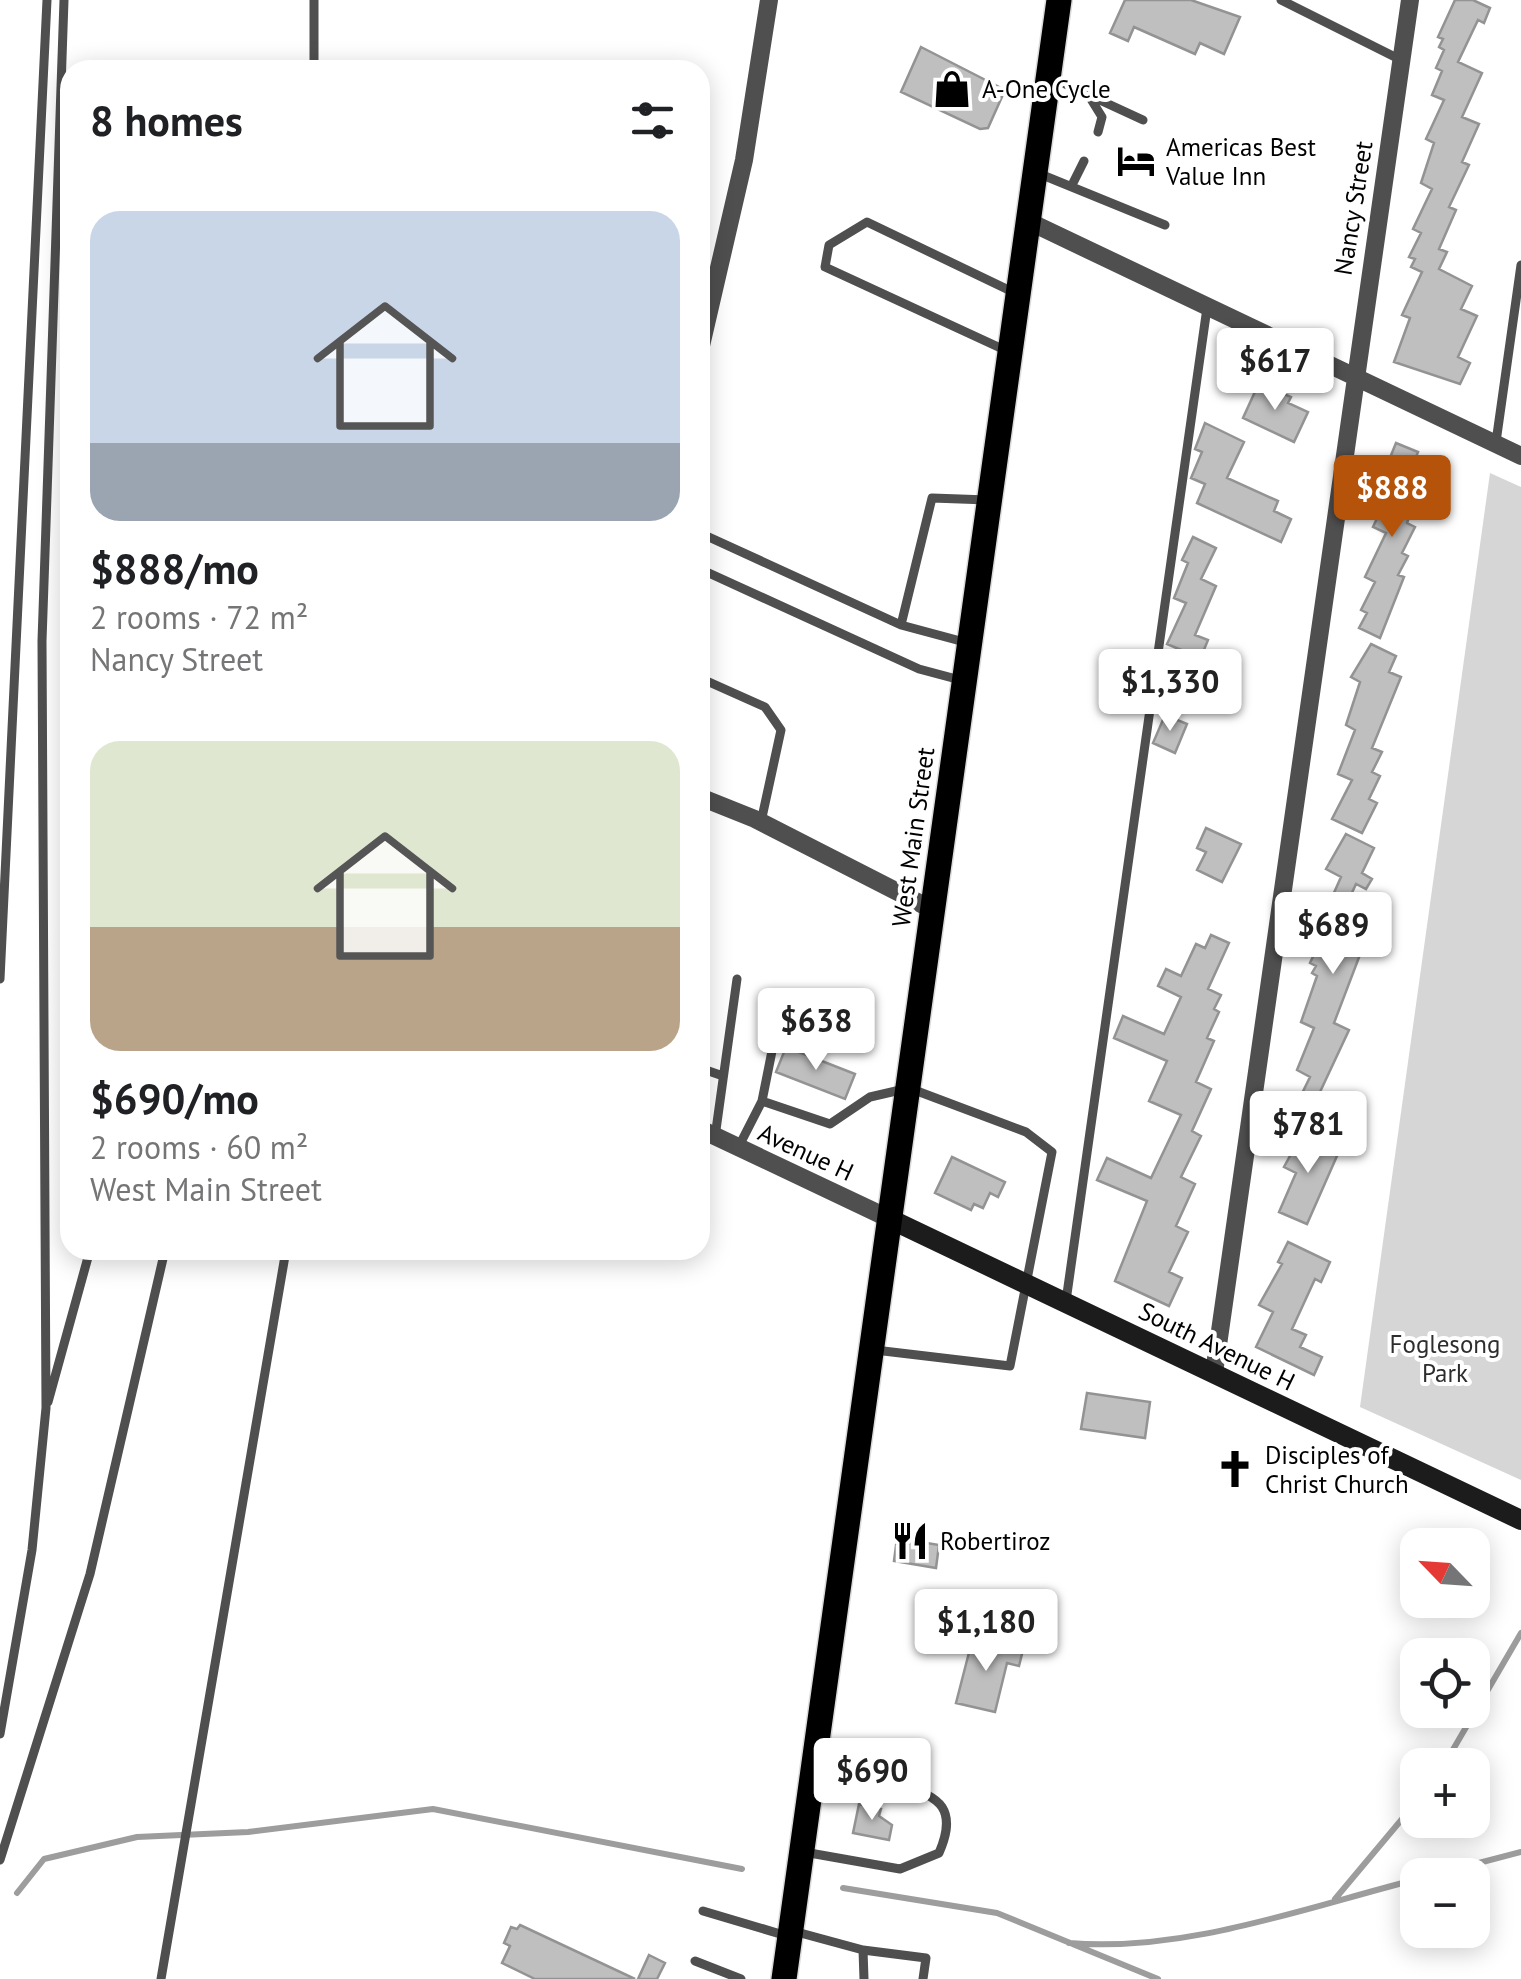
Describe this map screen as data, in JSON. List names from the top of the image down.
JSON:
{
  "streets": {
    "main road": ["West Main Street"],
    "street": ["Nancy Street", "Avenue H", "South Avenue H"]
  },
  "crossings": [
    ["Nancy Street", "South Avenue H"],
    ["West Main Street", "Avenue H"],
    ["West Main Street", "South Avenue H"],
    ["Avenue H", "South Avenue H"]
  ],
  "parks": ["Foglesong Park"],
  "places": {
    "shop": ["A-One Cycle"],
    "hotel": ["Americas Best Value Inn"],
    "church": ["Disciples of Christ Church"],
    "restaurant": ["Robertiroz"]
  },
  "north": "top left",
  "page": {
    "heading": "8 homes",
    "list": [
      {
        "name": "$888/mo",
        "note": "2 rooms · 72 m² · Nancy Street"
      },
      {
        "name": "$690/mo",
        "note": "2 rooms · 60 m² · West Main Street"
      }
    ],
    "price": [
      "$617",
      "$888",
      "$1,330",
      "$689",
      "$638",
      "$781",
      "$1,180",
      "$690"
    ],
    "map_buttons": ["+", "−"]
  }
}
